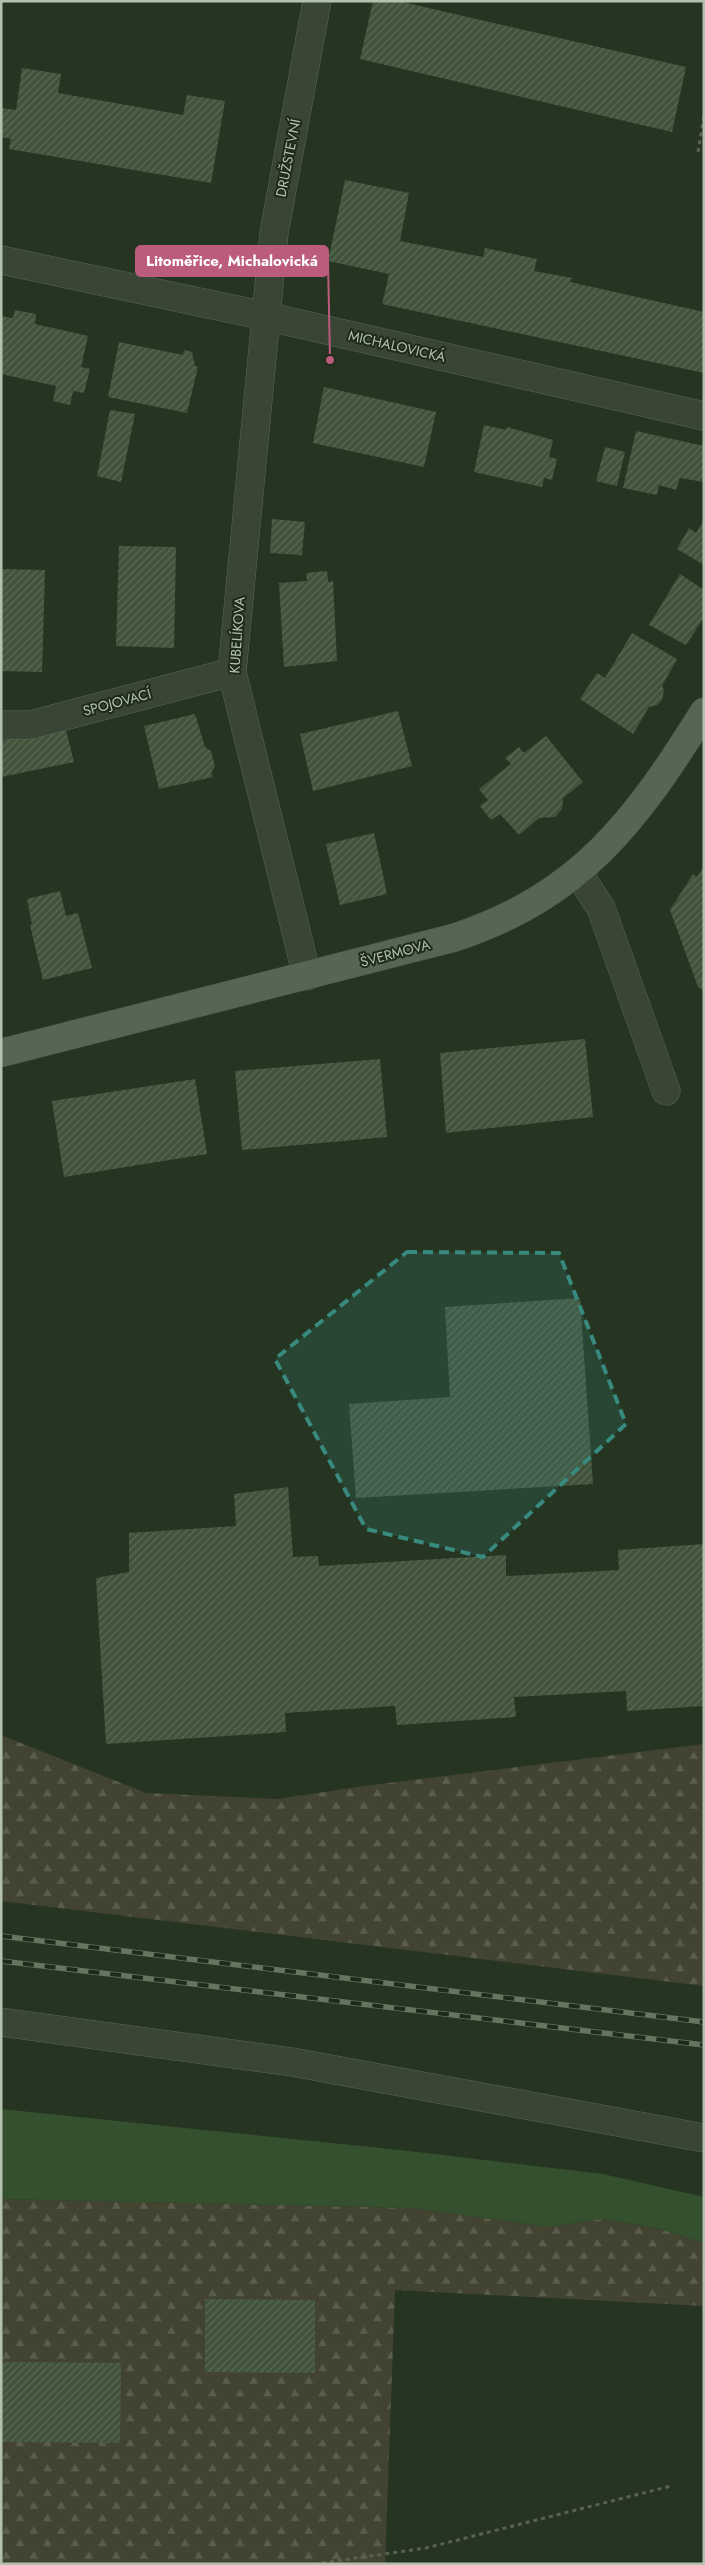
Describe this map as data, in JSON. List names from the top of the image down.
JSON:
{
  "streets": {
    "main road": ["ŠVERMOVA"],
    "street": [
      "DRUŽSTEVNÍ",
      "MICHALOVICKÁ",
      "KUBELÍKOVA",
      "SPOJOVACÍ"
    ]
  },
  "crossings": [
    ["DRUŽSTEVNÍ", "MICHALOVICKÁ"],
    ["DRUŽSTEVNÍ", "KUBELÍKOVA"],
    ["MICHALOVICKÁ", "KUBELÍKOVA"],
    ["KUBELÍKOVA", "SPOJOVACÍ"],
    ["KUBELÍKOVA", "ŠVERMOVA"]
  ],
  "places": ["Litoměřice, Michalovická"]
}
